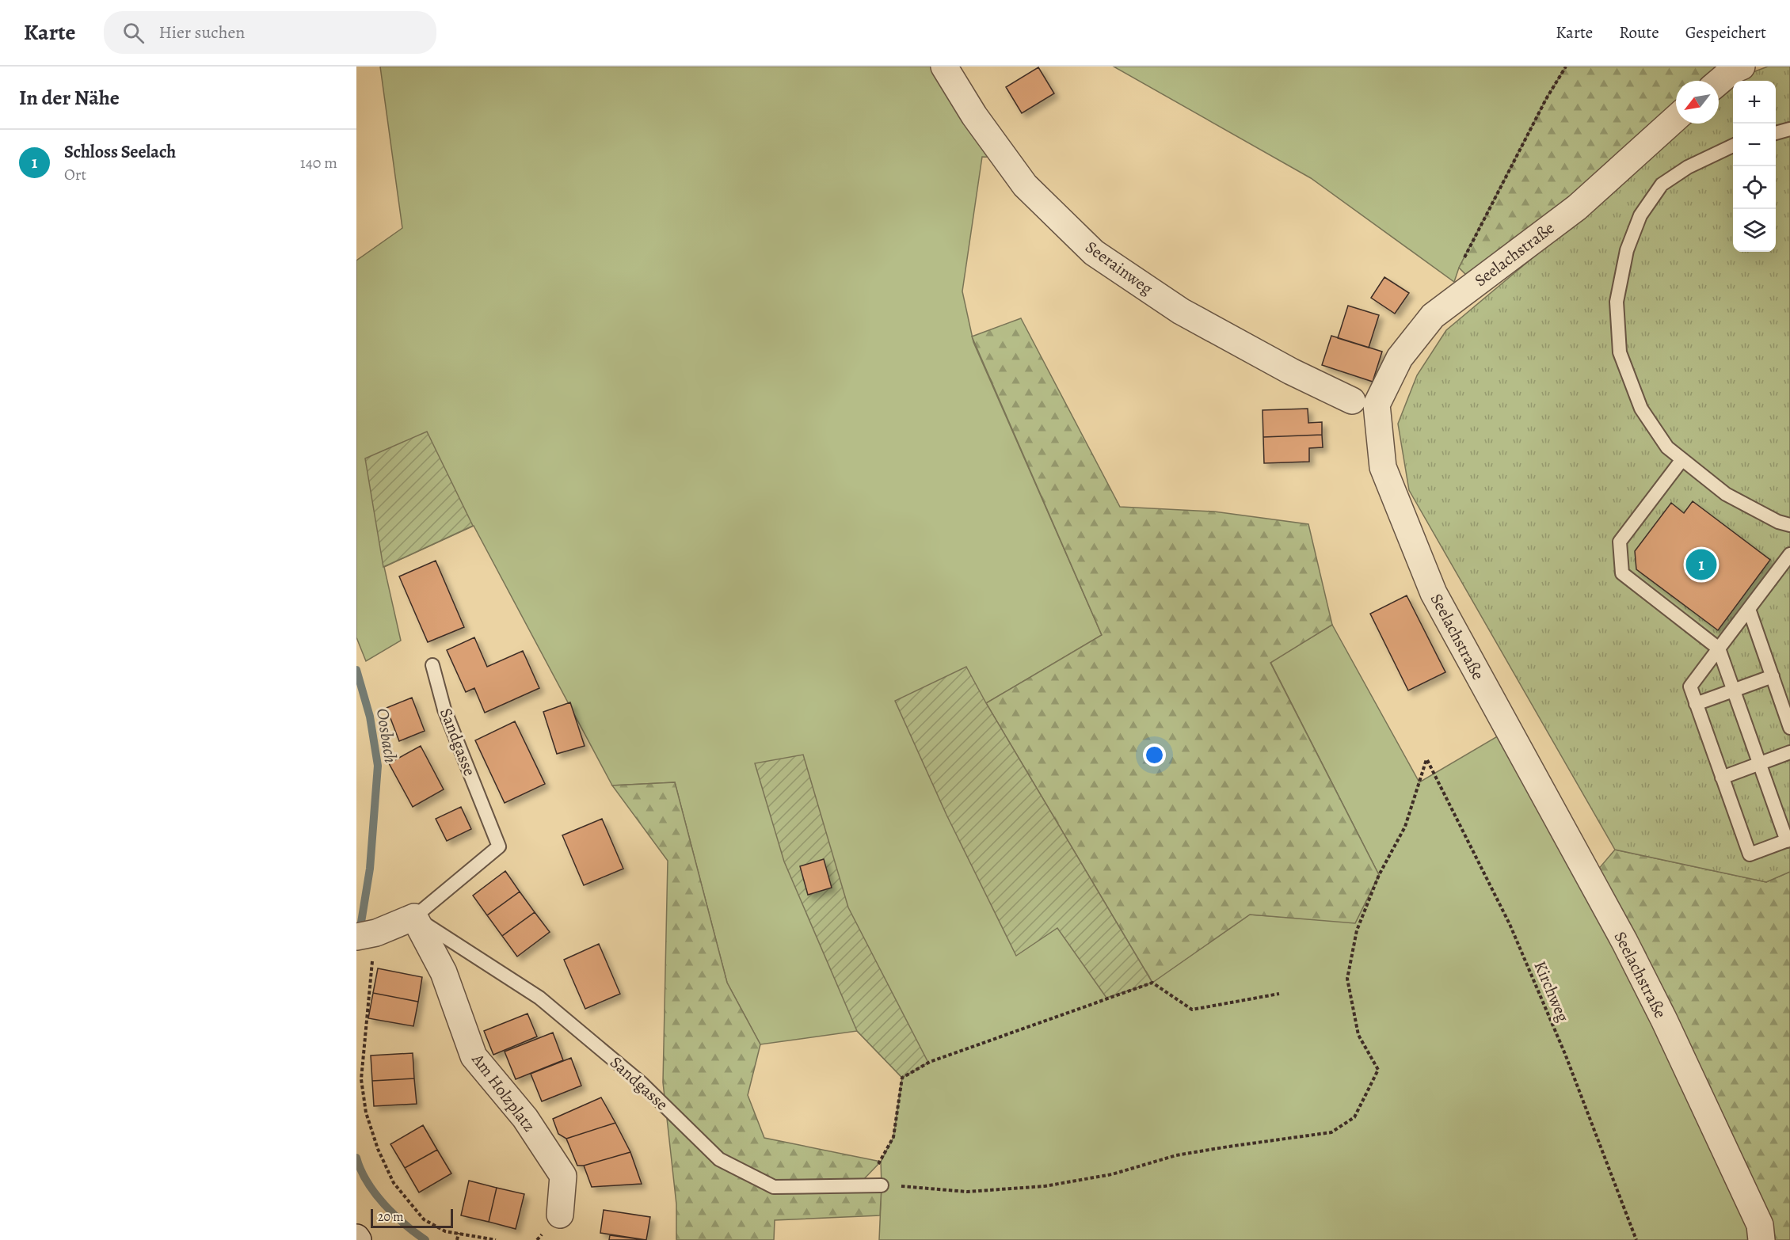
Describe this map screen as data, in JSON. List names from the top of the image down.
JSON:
{
  "streets": {
    "street": [
      "Seelachstraße",
      "Seerainweg",
      "Sandgasse",
      "Am Holzplatz"
    ],
    "path": ["Kirchweg"]
  },
  "crossings": [
    ["Sandgasse", "Kirchweg"],
    ["Sandgasse", "Am Holzplatz"]
  ],
  "water": ["Oosbach"],
  "scale_bar": "20 m",
  "north": "bottom left",
  "page": {
    "header": "Karte",
    "search": "Hier suchen",
    "nav": ["Karte", "Route", "Gespeichert"],
    "heading": "In der Nähe",
    "map_buttons": ["+", "−"],
    "list": [
      {
        "mark": "1",
        "name": "Schloss Seelach",
        "note": "Ort",
        "value": "140 m"
      }
    ],
    "pins": "1",
    "scale": "20 m"
  }
}
